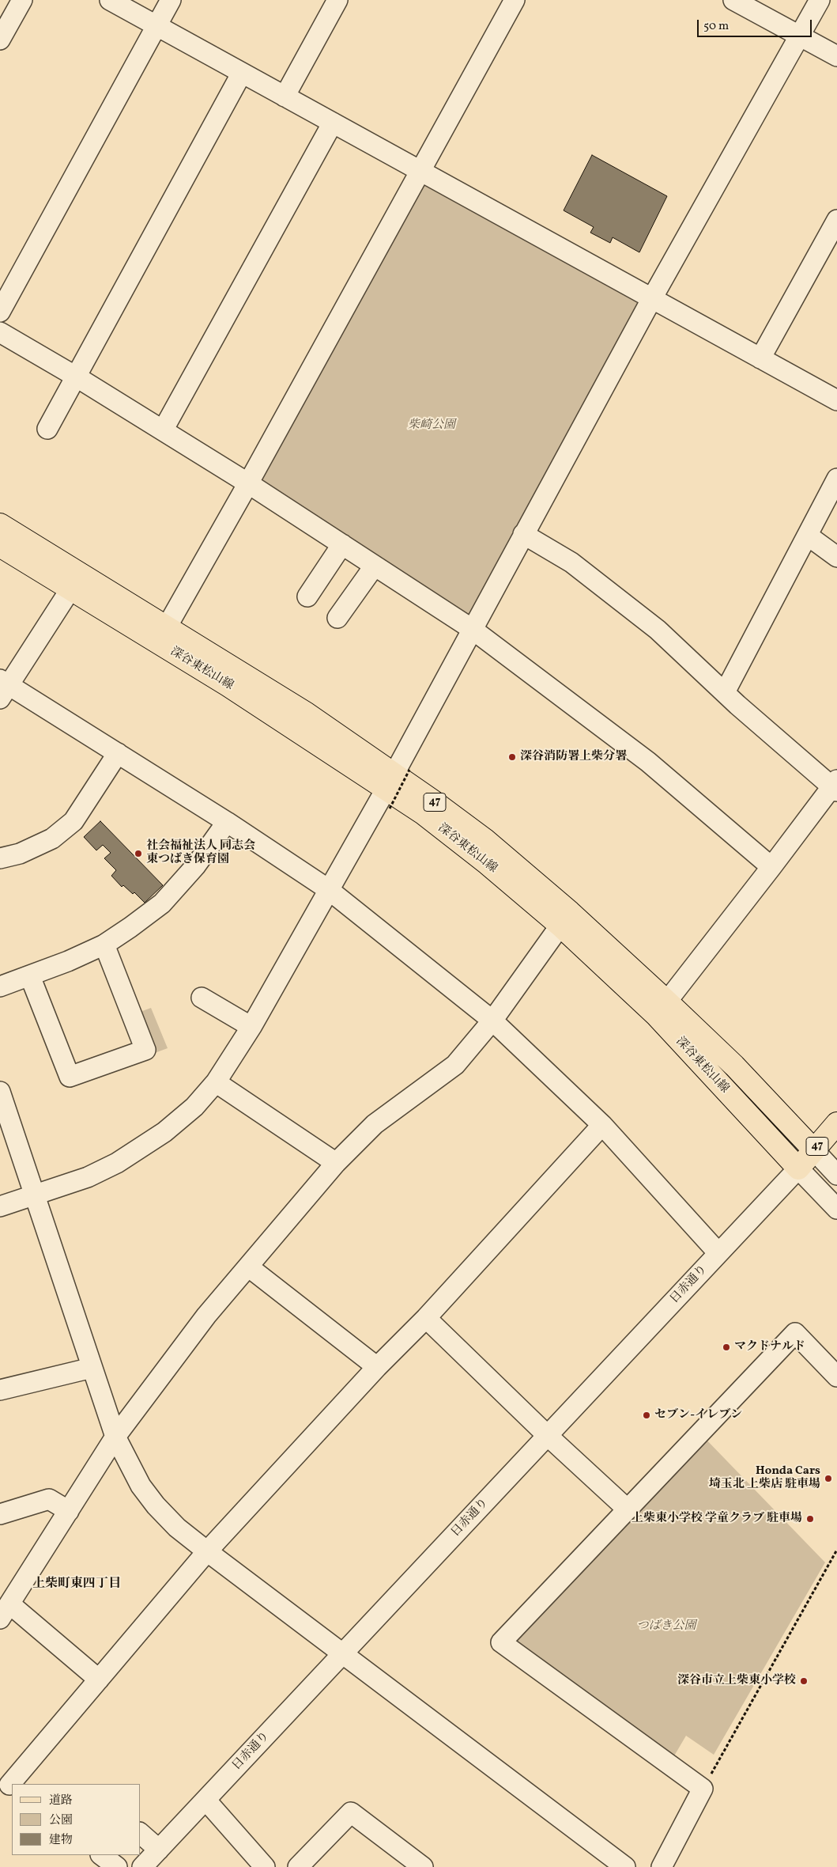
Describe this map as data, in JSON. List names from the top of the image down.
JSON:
{
  "streets": {
    "main road": ["深谷東松山線", "47"],
    "street": ["日赤通り"]
  },
  "crossings": [
    ["深谷東松山線", "47"],
    ["深谷東松山線", "日赤通り"],
    ["47", "日赤通り"]
  ],
  "districts": ["上柴町東四丁目"],
  "parks": ["柴崎公園", "つばき公園"],
  "places": [
    "深谷消防署上柴分署",
    "社会福祉法人 同志会 東つばき保育園",
    "マクドナルド",
    "セブン-イレブン",
    "Honda Cars 埼玉北 上柴店 駐車場",
    "上柴東小学校 学童クラブ 駐車場",
    "深谷市立上柴東小学校"
  ],
  "legend": ["道路", "公園", "建物"],
  "scale_bar": "50 m"
}
